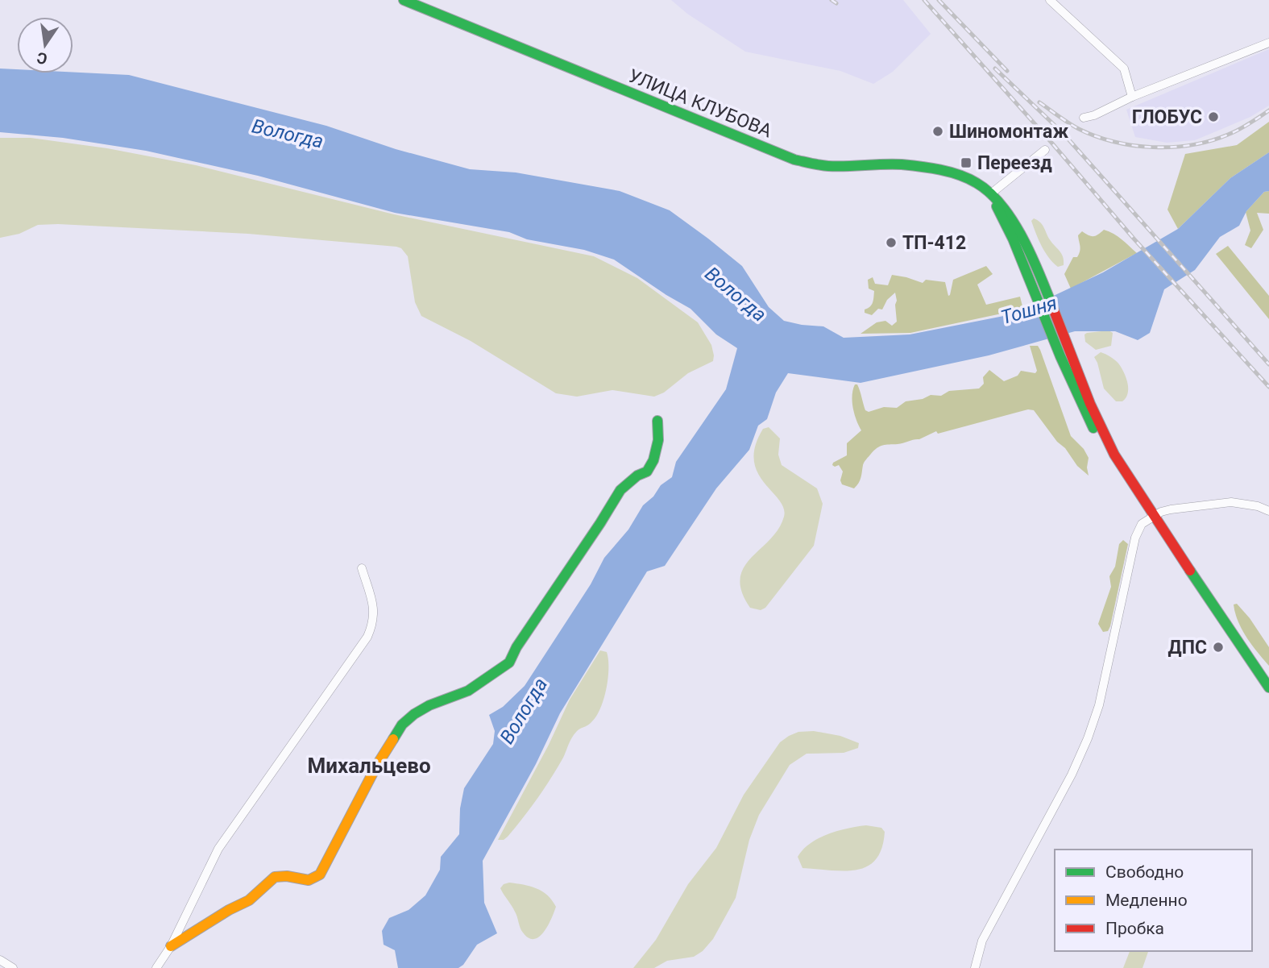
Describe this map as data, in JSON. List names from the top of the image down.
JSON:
{
  "streets": {
    "main road": ["УЛИЦА КЛУБОВА"]
  },
  "districts": ["Михальцево"],
  "water": ["Вологда", "Тошня"],
  "places": {
    "other": [
      "ГЛОБУС",
      "Шиномонтаж",
      "ТП-412",
      "ДПС"
    ],
    "transit": ["Переезд"]
  },
  "legend": ["Свободно", "Медленно", "Пробка"],
  "north": "bottom"
}
